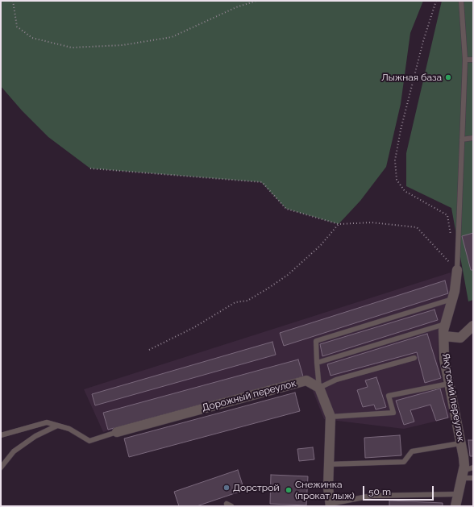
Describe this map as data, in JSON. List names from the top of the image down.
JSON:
{
  "streets": {
    "street": ["Дорожный переулок", "Якутский переулок"]
  },
  "places": ["Лыжная база", "Дорстрой", "Снежинка (прокат лыж)"],
  "scale_bar": "50 m"
}
